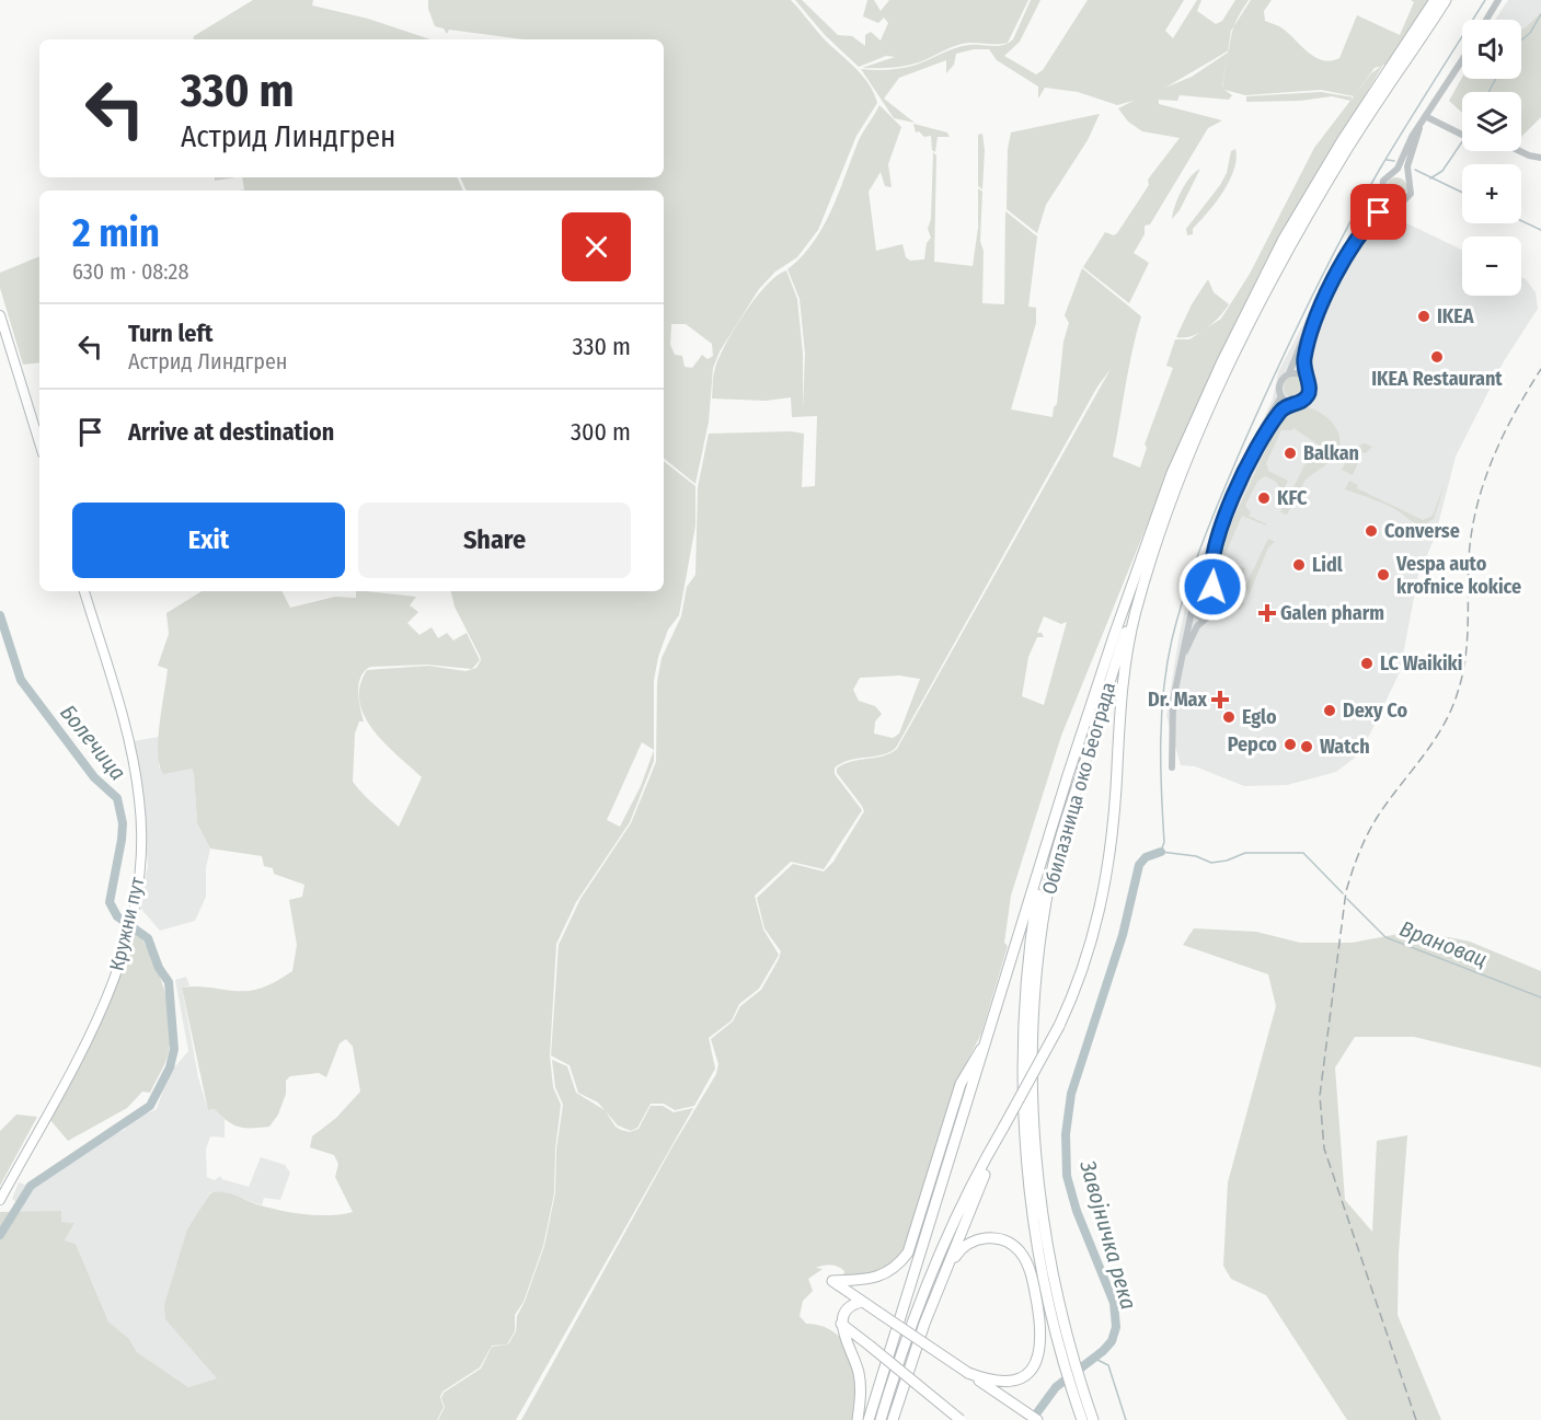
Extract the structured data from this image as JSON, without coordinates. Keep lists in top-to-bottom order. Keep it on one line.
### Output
{"streets":{"highway":["Обилазница око Београда"],"main road":["Кружни пут"]},"water":["Болечица","Врановац","Завојничка река"],"places":{"other":["IKEA","IKEA Restaurant","Balkan","KFC","Converse","Lidl","Vespa auto krofnice kokice","LC Waikiki","Dexy Co","Eglo","Pepco","Watch"],"health":["Galen pharm","Dr. Max"]},"page":{"map_buttons":["+","−"],"turn":["330 m","Астрид Линдгрен"],"heading":["2 min","630 m · 08:28"],"list":[{"name":"Turn left","note":"Астрид Линдгрен","value":"330 m"},{"name":"Arrive at destination","value":"300 m"}],"buttons":["Exit","Share"]}}
